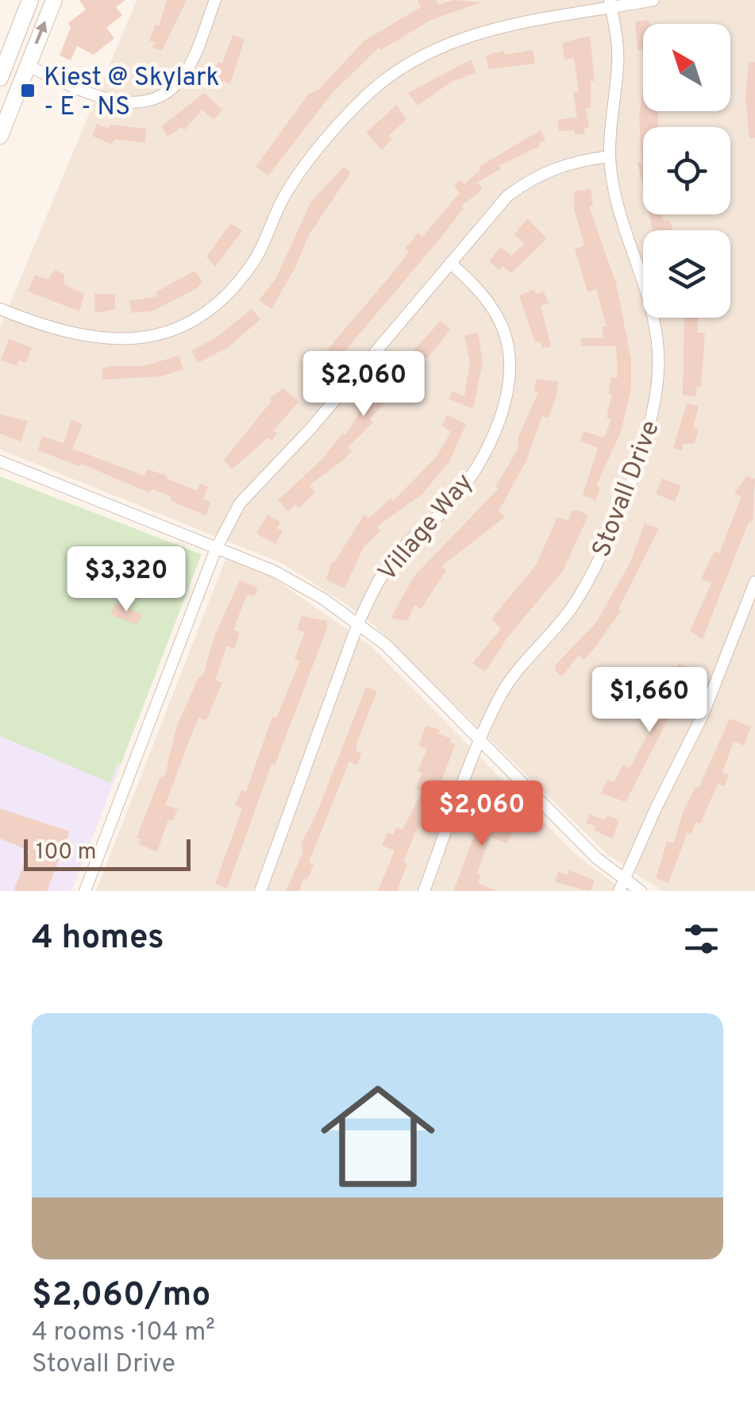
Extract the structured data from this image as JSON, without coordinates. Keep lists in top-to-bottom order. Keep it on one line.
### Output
{"streets":{"street":["Stovall Drive","Village Way"]},"places":{"transit":["Kiest @ Skylark - E - NS"]},"scale_bar":"100 m","north":"top left","page":{"price":["$2,060","$3,320","$1,660","$2,060"],"scale":"100 m","heading":"4 homes","list":[{"name":"$2,060/mo","note":"4 rooms · 104 m² · Stovall Drive"}]}}
